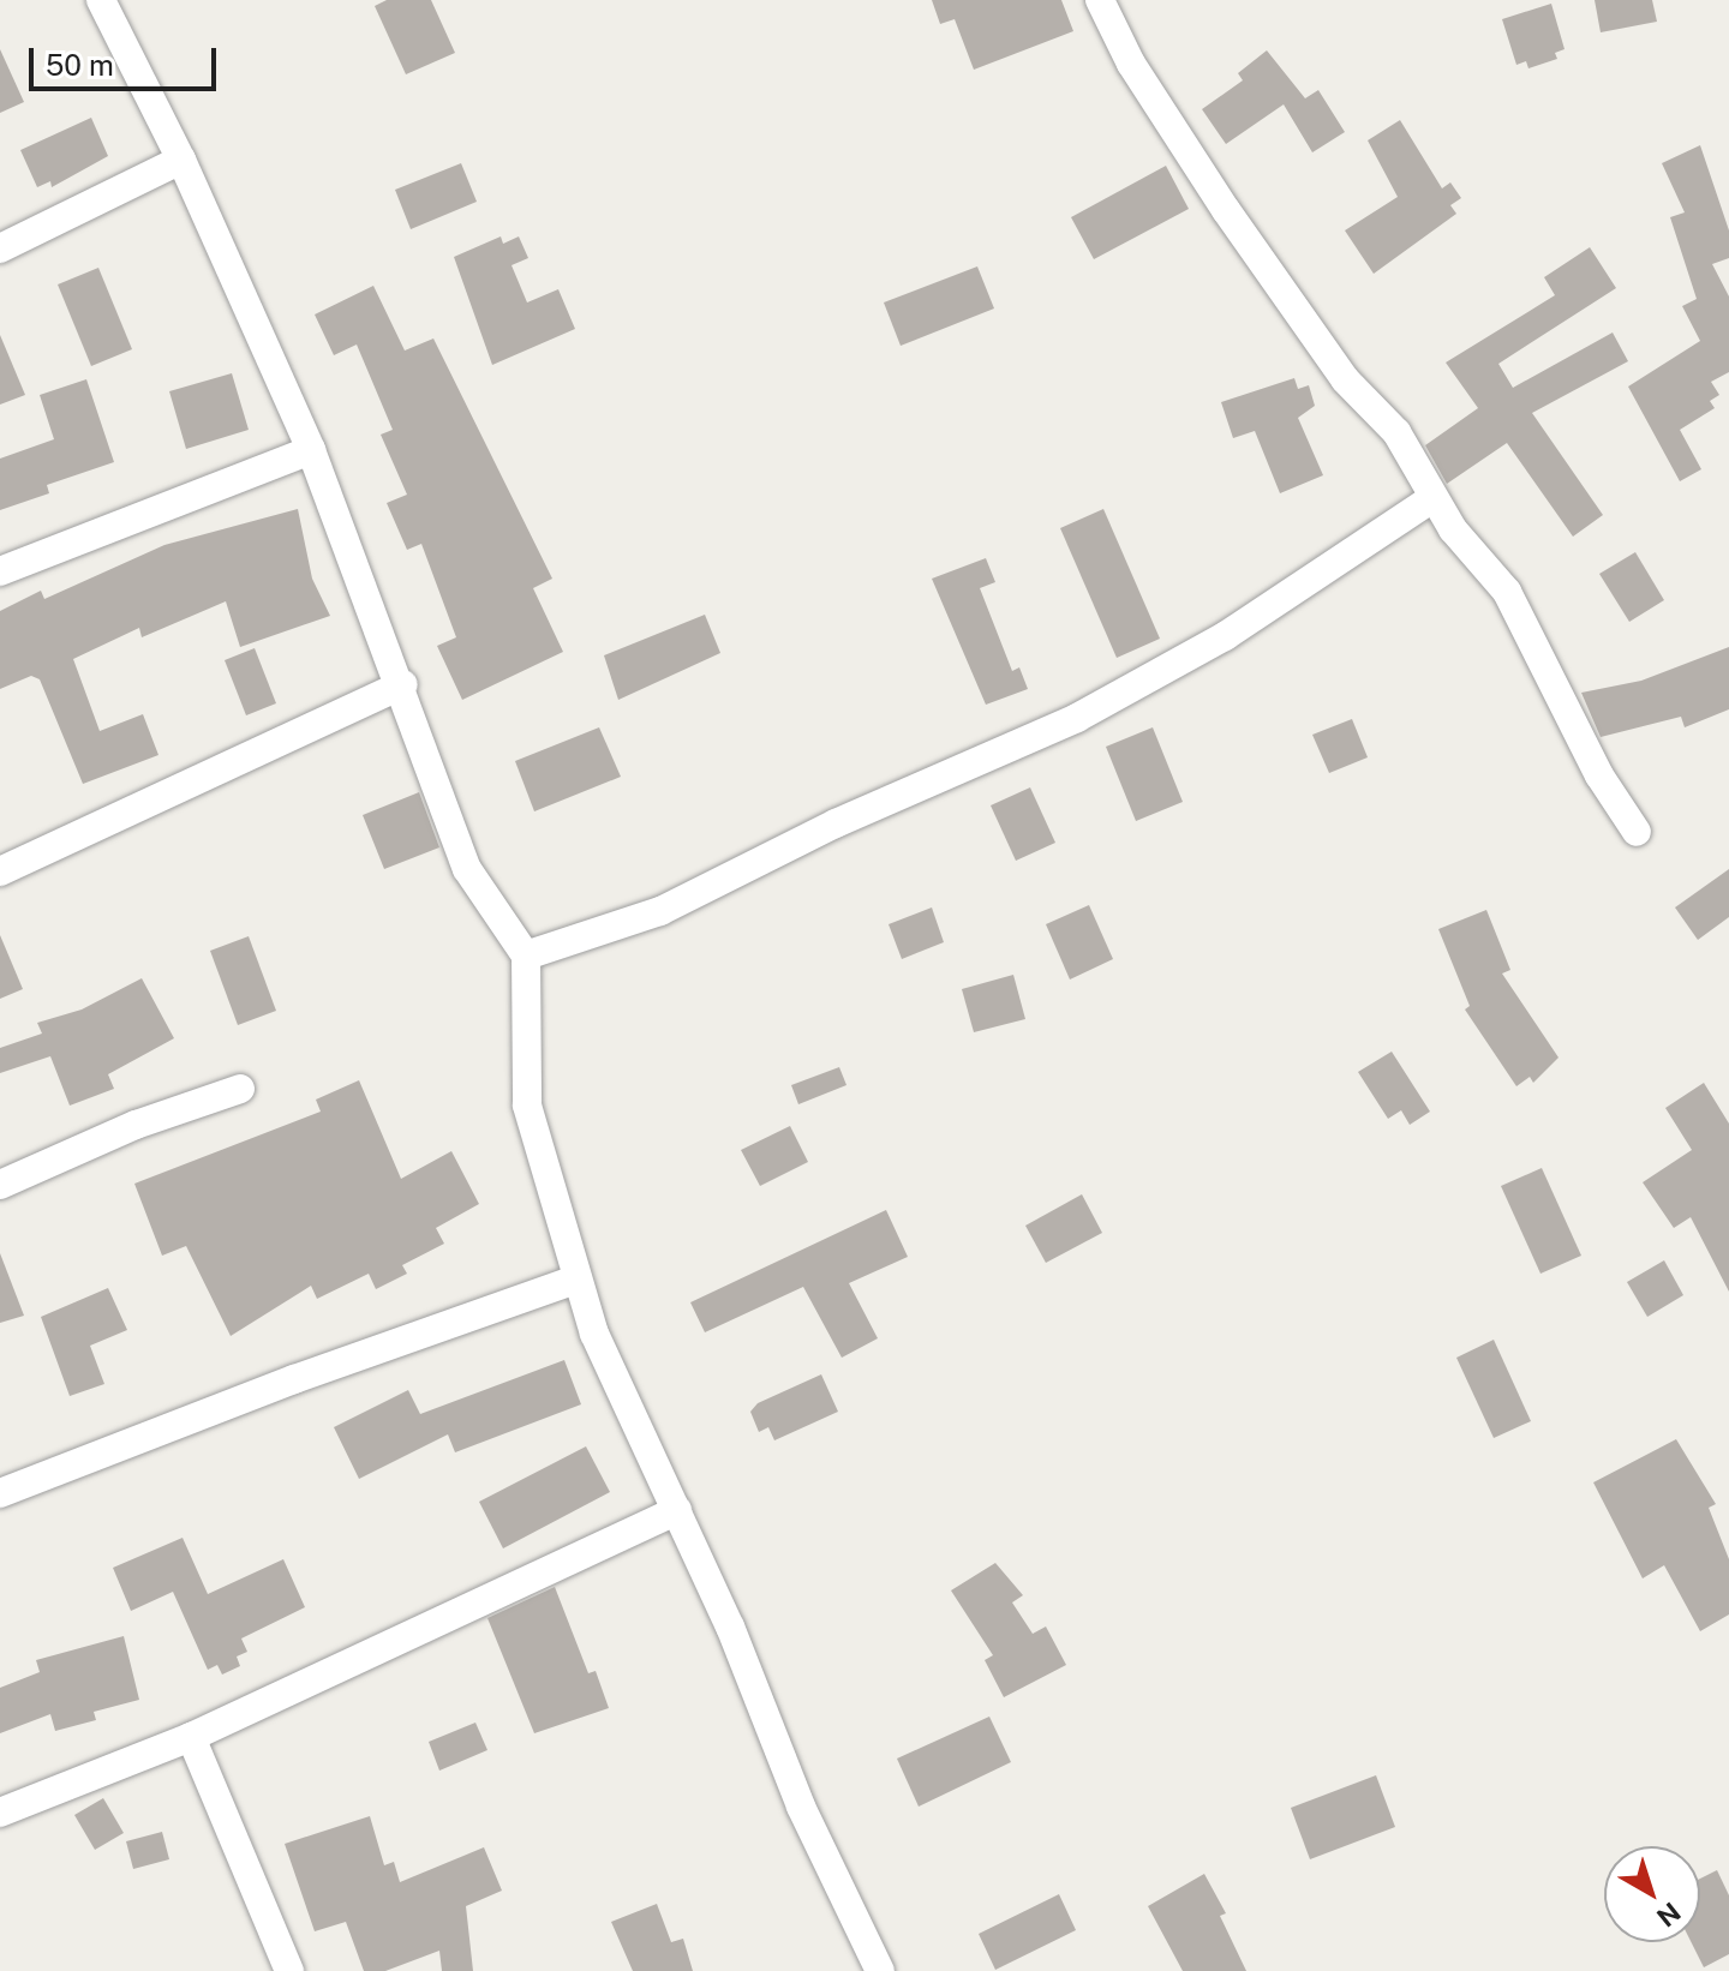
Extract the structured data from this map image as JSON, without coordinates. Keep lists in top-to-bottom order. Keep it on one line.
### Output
{"scale_bar":"50 m","north":"bottom right"}
